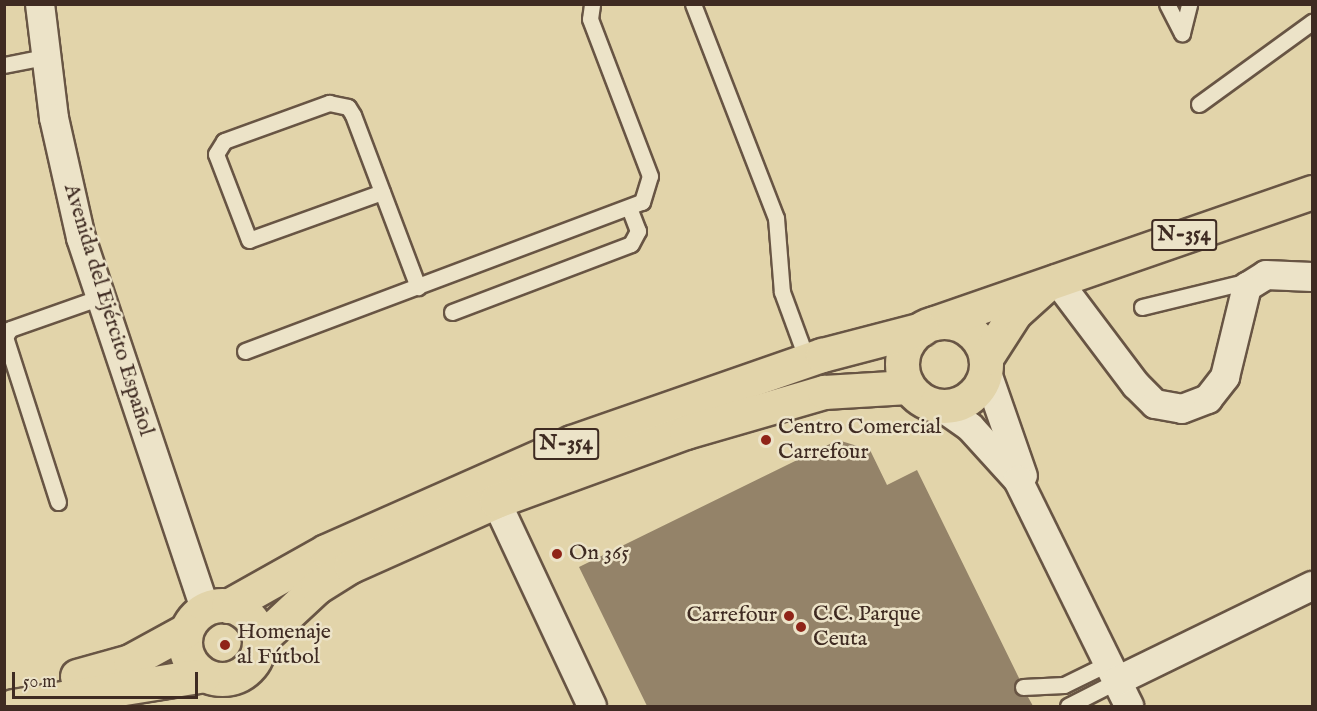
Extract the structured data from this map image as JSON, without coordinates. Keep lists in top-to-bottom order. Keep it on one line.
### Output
{"streets":{"highway":["N-354"],"street":["Avenida del Ejército Español"]},"crossings":[["N-354","Avenida del Ejército Español"]],"places":["Centro Comercial Carrefour","On 365","Carrefour","C.C. Parque Ceuta","Homenaje al Fútbol"],"scale_bar":"50 m"}
